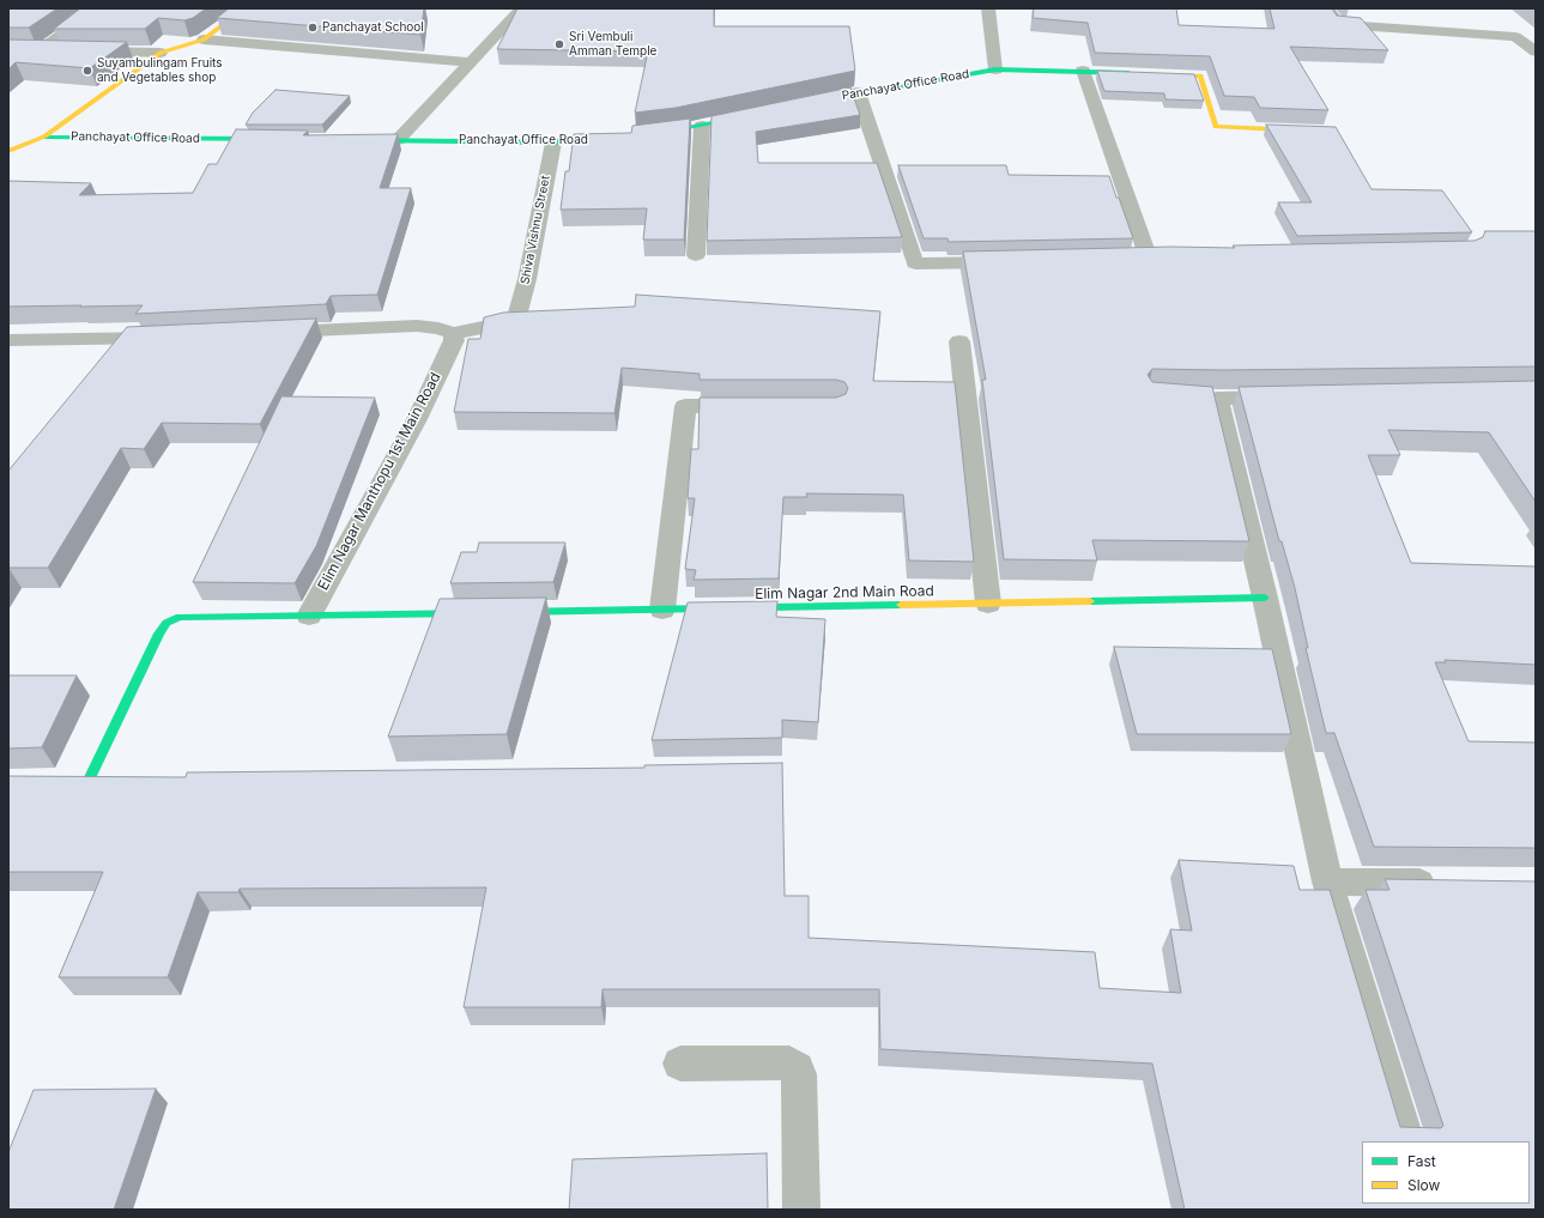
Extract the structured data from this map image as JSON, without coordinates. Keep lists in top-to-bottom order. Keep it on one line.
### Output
{"streets":{"street":["Panchayat Office Road","Shiva Vishnu Street","Elim Nagar Manthopu 1st Main Road","Elim Nagar 2nd Main Road"]},"crossings":[["Panchayat Office Road","Shiva Vishnu Street"],["Shiva Vishnu Street","Elim Nagar Manthopu 1st Main Road"]],"places":["Panchayat School","Sri Vembuli Amman Temple","Suyambulingam Fruits and Vegetables shop"],"legend":["Fast","Slow"]}
